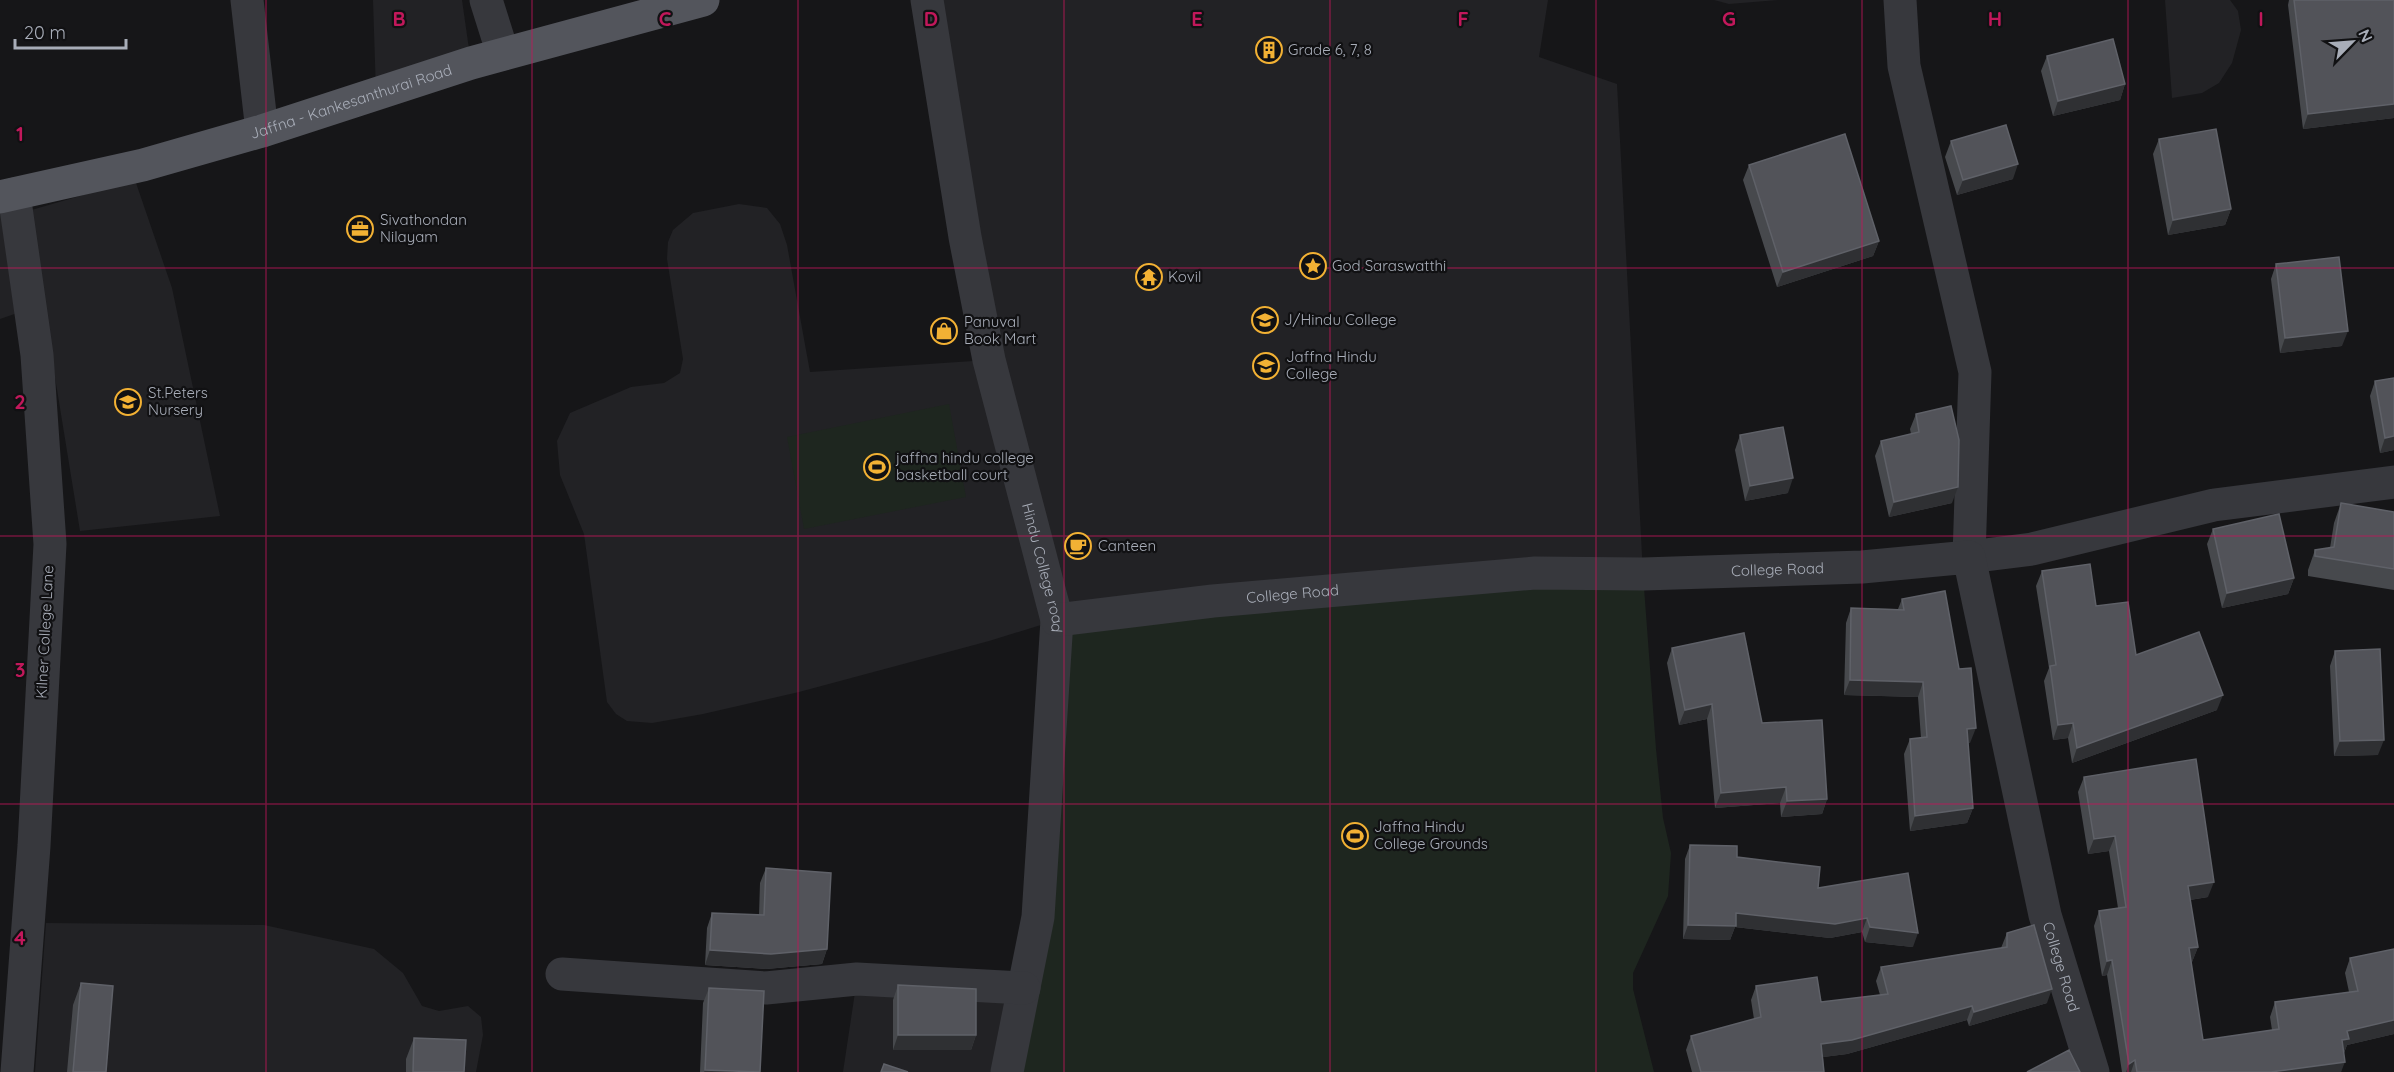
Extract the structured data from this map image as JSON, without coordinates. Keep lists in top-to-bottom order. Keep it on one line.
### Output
{"streets":{"main road":["Jaffna - Kankesanthurai Road"],"street":["Hindu College road","College Road","Kilner College Lane"]},"crossings":[["Jaffna - Kankesanthurai Road","Kilner College Lane"],["Hindu College road","College Road"]],"places":{"building":["Grade 6, 7, 8"],"office":["Sivathondan Nilayam"],"place":["God Saraswatthi"],"temple":["Kovil"],"school or university":["J/Hindu College","Jaffna Hindu College","St.Peters Nursery"],"shop":["Panuval Book Mart"],"sports":["jaffna hindu college basketball court","Jaffna Hindu College Grounds"],"cafe":["Canteen"]},"scale_bar":"20 m","north":"top right","grid":{"columns":["B","C","D","E","F","G","H","I"],"rows":["1","2","3","4"]}}
